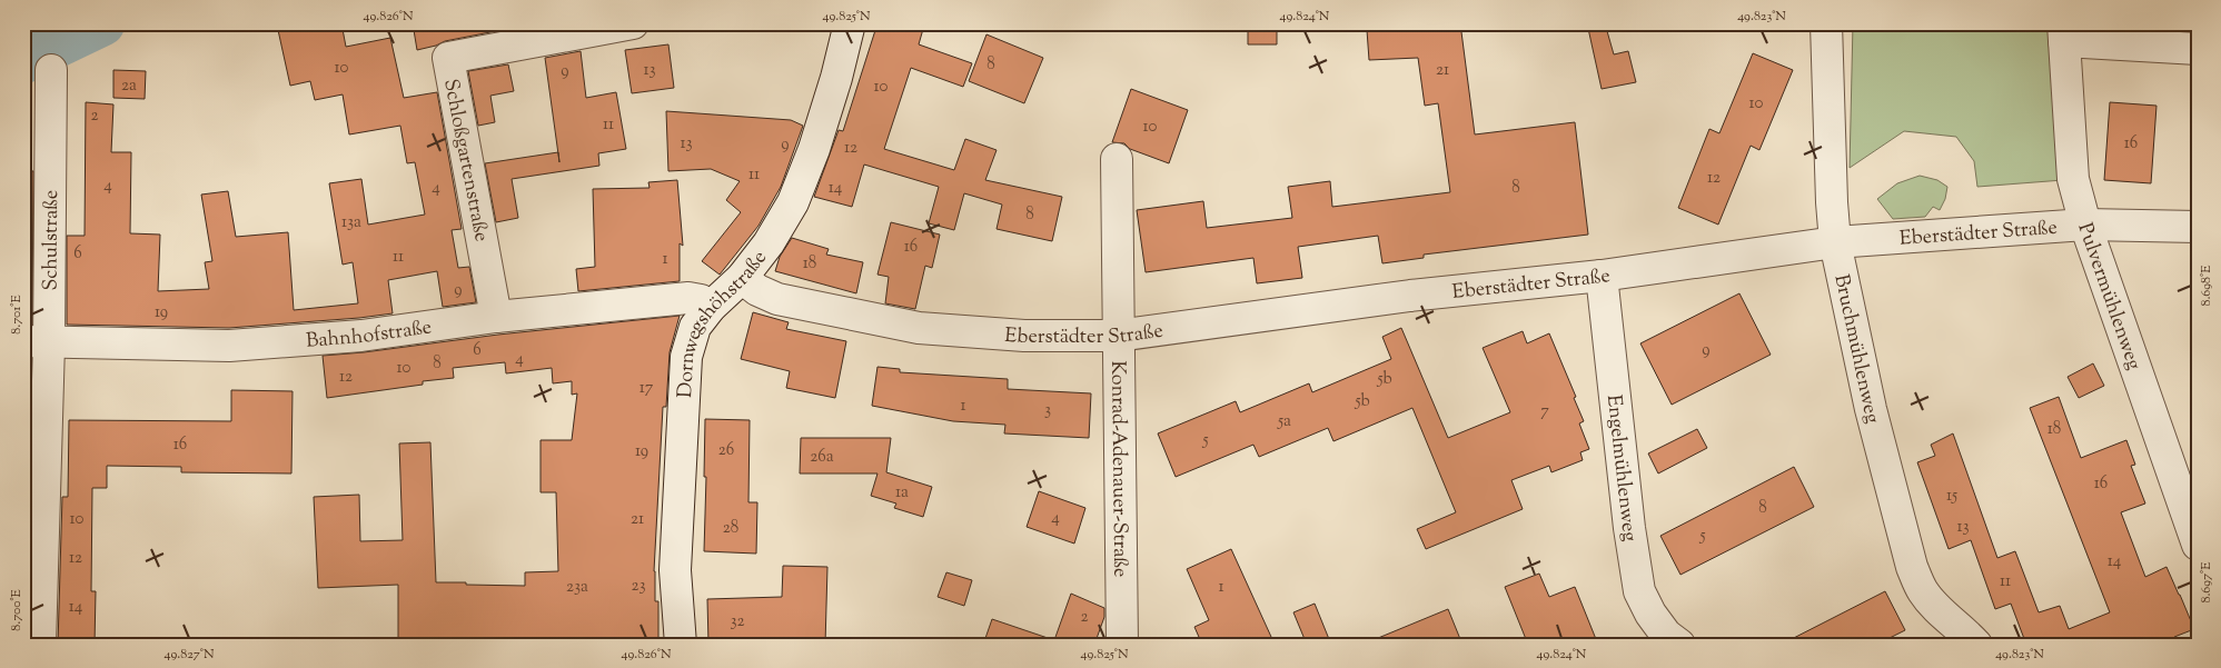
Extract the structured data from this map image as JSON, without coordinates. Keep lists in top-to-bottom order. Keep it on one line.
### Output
{"streets":{"street":["Schloßgartenstraße","Eberstädter Straße","Schulstraße","Pulvermühlenweg","Dornwegshöhstraße","Bahnhofstraße","Bruchmühlenweg","Engelmühlenweg","Konrad-Adenauer-Straße"]},"crossings":[["Schloßgartenstraße","Bahnhofstraße"],["Eberstädter Straße","Pulvermühlenweg"],["Eberstädter Straße","Dornwegshöhstraße"],["Eberstädter Straße","Bruchmühlenweg"],["Eberstädter Straße","Engelmühlenweg"],["Eberstädter Straße","Konrad-Adenauer-Straße"],["Schulstraße","Bahnhofstraße"],["Dornwegshöhstraße","Bahnhofstraße"]],"house_numbers":["8","10","13","21","9","2a","10","10","2","11","10","13","16","9","12","11","12","4","4","14","8","8","13a","16","6","11","1","18","9","19","6","9","4","8","10","12","5b","17","5b","1","3","7","5a","18","5","16","26","19","26a","16","1a","15","8","4","10","21","13","28","5","12","14","11","23","23a","1","14","2","32"],"coordinates":["49.826°N","49.825°N","49.824°N","49.823°N","8.698°E","8.701°E","8.697°E","8.700°E","49.827°N"]}
